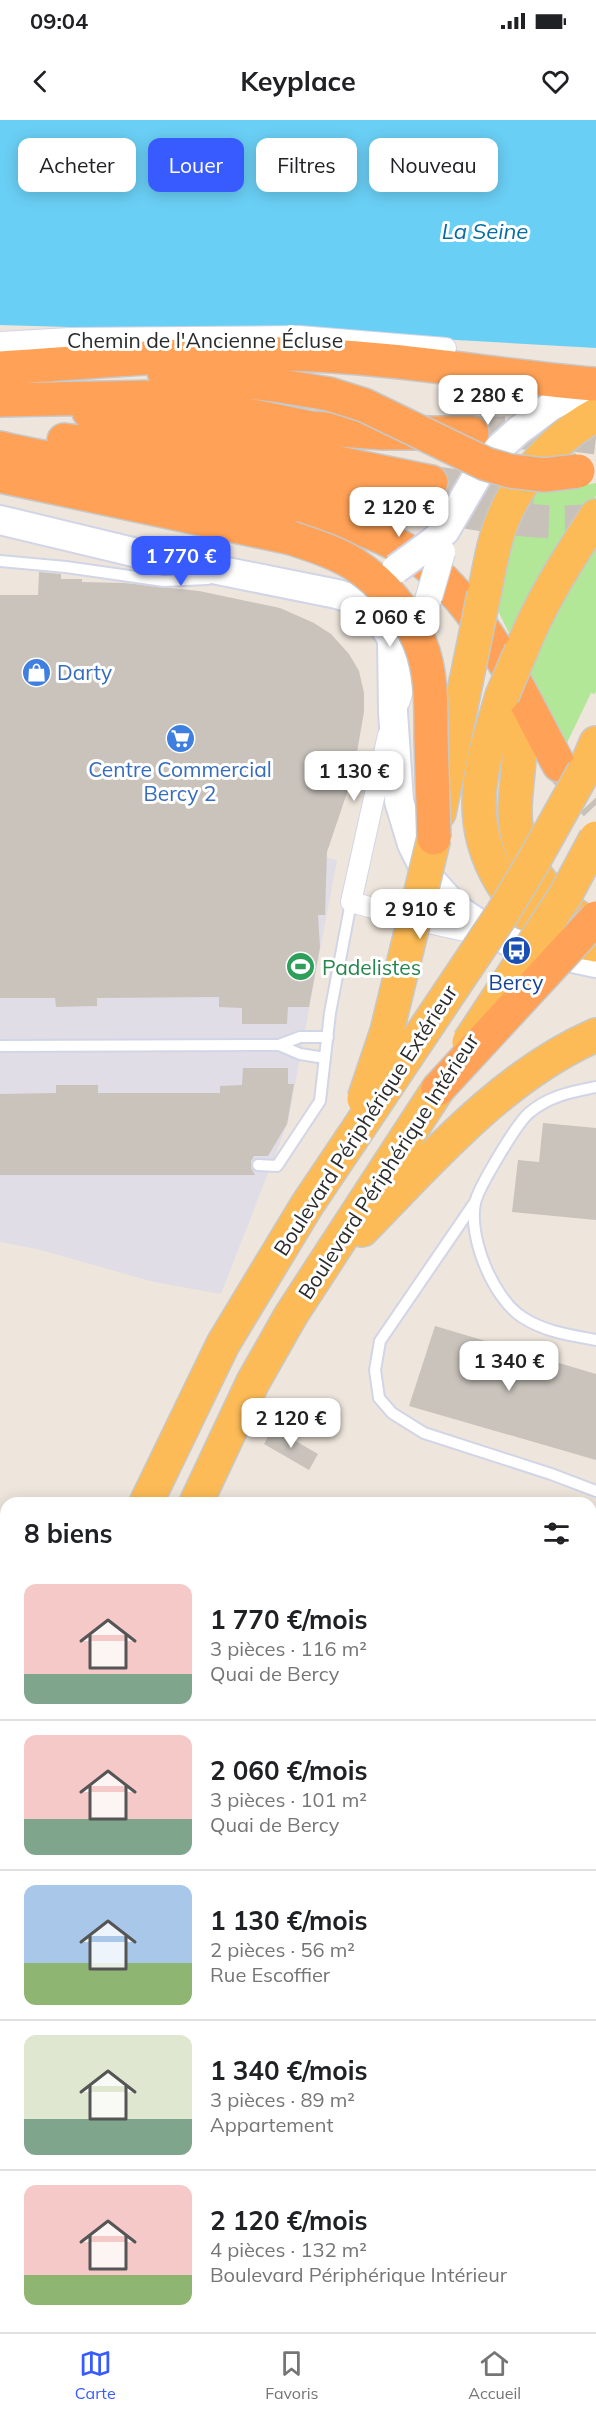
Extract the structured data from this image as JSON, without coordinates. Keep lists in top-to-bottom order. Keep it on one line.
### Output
{"streets":{"highway":["Boulevard Périphérique Extérieur","Boulevard Périphérique Intérieur"],"street":["Chemin de l'Ancienne Écluse"]},"water":["La Seine"],"places":{"shop":["Darty"],"supermarket":["Centre Commercial Bercy 2"],"bus stop":["Bercy"],"sports":["Padelistes"]},"page":{"status":"09:04","header":"Keyplace","chip":["Acheter","Louer","Filtres","Nouveau"],"price":["2 280 €","2 120 €","1 770 €","2 060 €","1 130 €","2 910 €","1 340 €","2 120 €"],"heading":"8 biens","list":[{"name":"1 770 €/mois","note":"3 pièces · 116 m² · Quai de Bercy"},{"name":"2 060 €/mois","note":"3 pièces · 101 m² · Quai de Bercy"},{"name":"1 130 €/mois","note":"2 pièces · 56 m² · Rue Escoffier"},{"name":"1 340 €/mois","note":"3 pièces · 89 m² · Appartement"},{"name":"2 120 €/mois","note":"4 pièces · 132 m² · Boulevard Périphérique Intérieur"}],"tabs":["Carte","Favoris","Accueil"]}}
